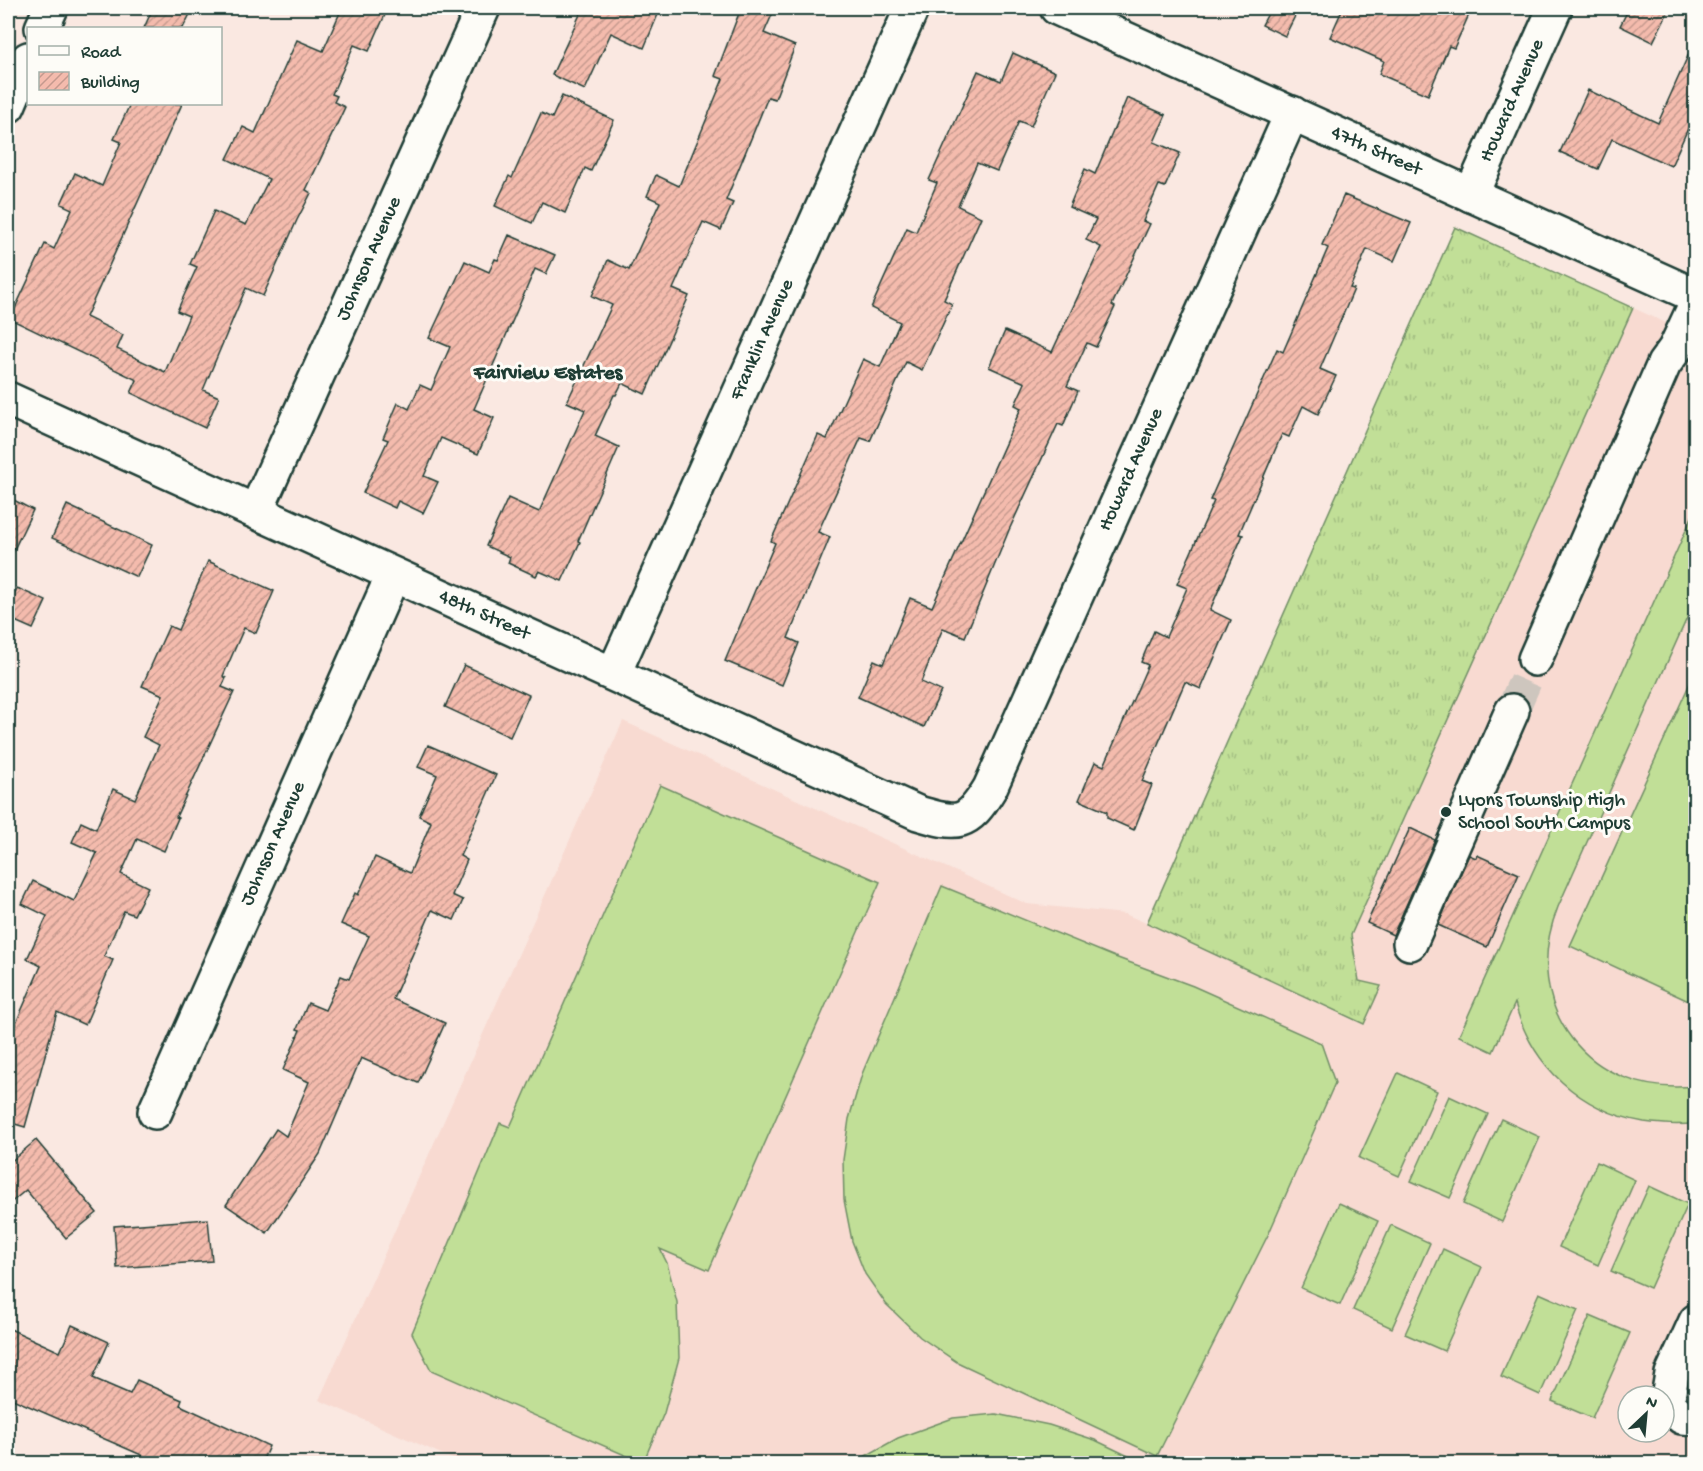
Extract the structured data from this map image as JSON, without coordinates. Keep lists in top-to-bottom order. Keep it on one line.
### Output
{"streets":{"street":["Howard Avenue","47th Street","Johnson Avenue","Franklin Avenue","48th Street"]},"crossings":[["Howard Avenue","47th Street"],["Howard Avenue","48th Street"],["Johnson Avenue","48th Street"],["Franklin Avenue","48th Street"]],"districts":["Fairview Estates"],"places":["Lyons Township High School South Campus"],"legend":["Road","Building"],"north":"top right"}
